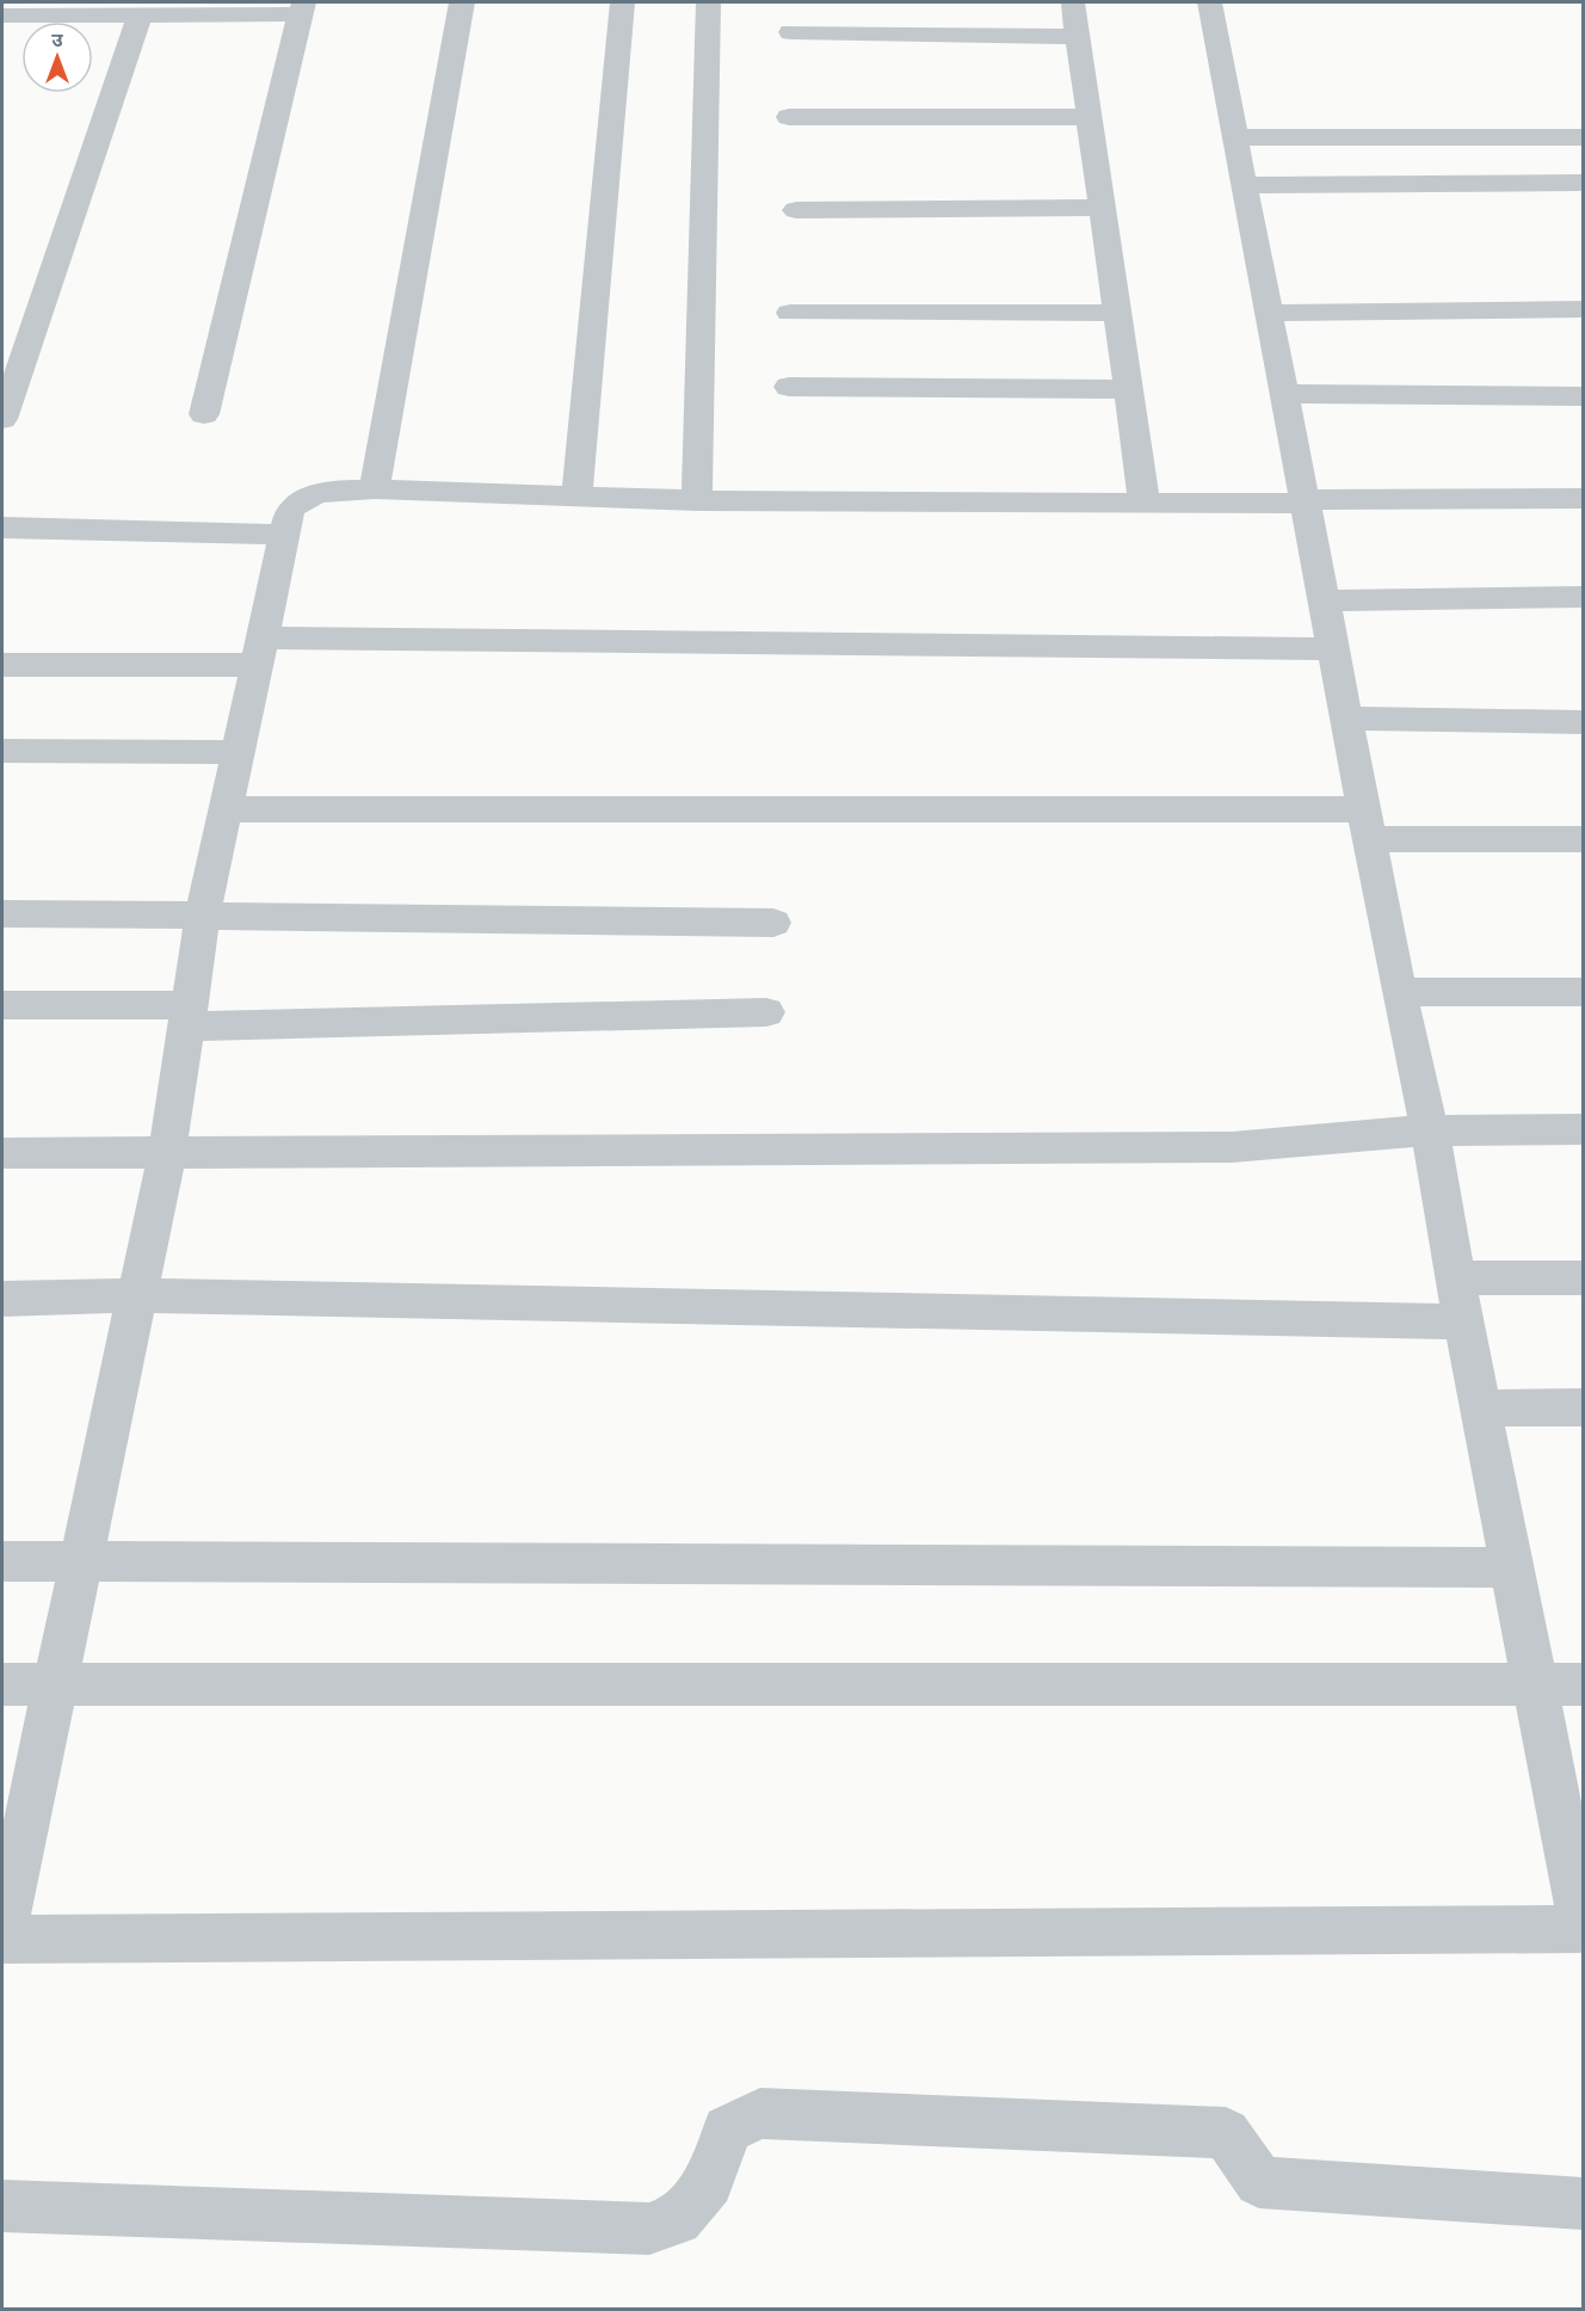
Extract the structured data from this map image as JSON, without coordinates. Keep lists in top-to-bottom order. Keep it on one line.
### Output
{"north":"top"}
